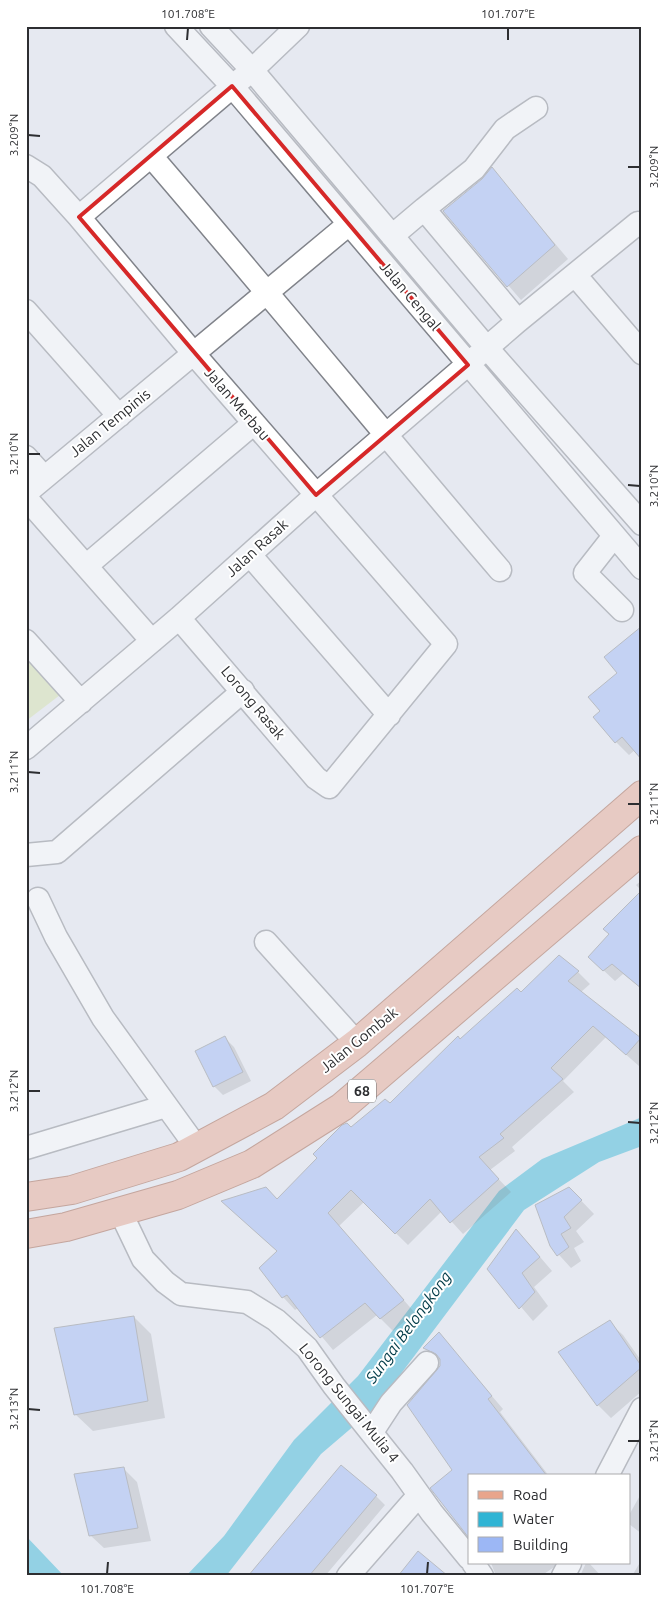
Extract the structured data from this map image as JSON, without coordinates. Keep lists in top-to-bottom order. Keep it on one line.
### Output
{"streets":{"main road":["Jalan Gombak","68"],"street":["Jalan Cengal","Jalan Merbau","Jalan Tempinis","Jalan Rasak","Lorong Rasak","Lorong Sungai Mulia 4"]},"crossings":[["Jalan Cengal","Jalan Tempinis"],["Jalan Cengal","Jalan Rasak"],["Jalan Merbau","Jalan Tempinis"],["Jalan Merbau","Jalan Rasak"],["Jalan Merbau","Lorong Rasak"],["Jalan Rasak","Lorong Rasak"],["68","Lorong Sungai Mulia 4"]],"water":["Sungai Belongkong"],"legend":["Road","Water","Building"],"coordinates":["101.708°E","101.707°E","3.209°N","3.210°N","3.211°N","3.212°N","3.213°N"]}
